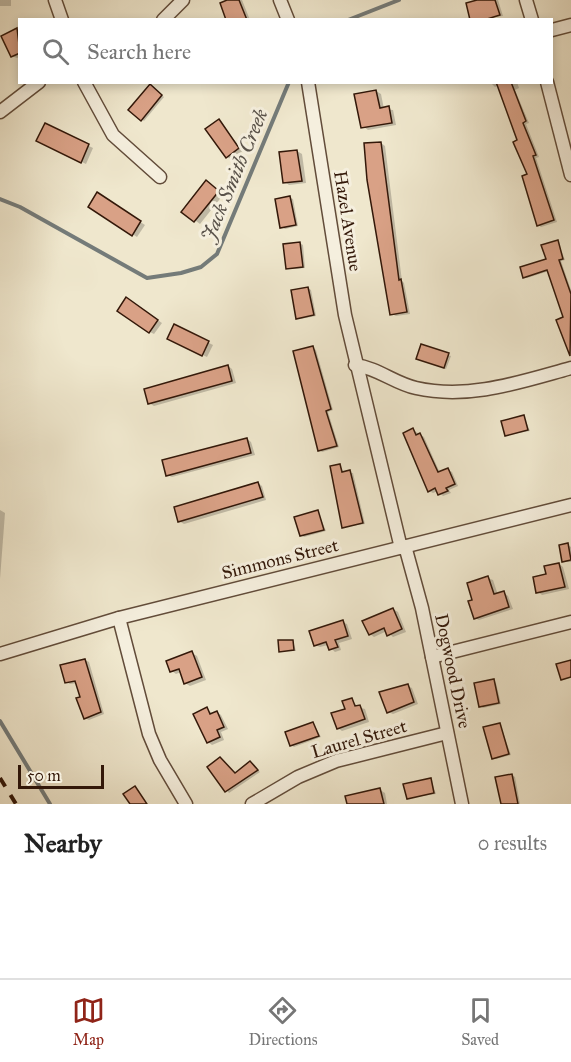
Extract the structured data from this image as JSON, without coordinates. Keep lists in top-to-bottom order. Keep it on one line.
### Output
{"streets":{"street":["Hazel Avenue","Simmons Street","Dogwood Drive","Laurel Street"]},"crossings":[["Hazel Avenue","Simmons Street"],["Hazel Avenue","Dogwood Drive"],["Simmons Street","Dogwood Drive"],["Dogwood Drive","Laurel Street"]],"water":["Jack Smith Creek"],"scale_bar":"50 m","page":{"search":"Search here","scale":"50 m","heading":["Nearby","0 results"],"nav":["Map","Directions","Saved"]}}
